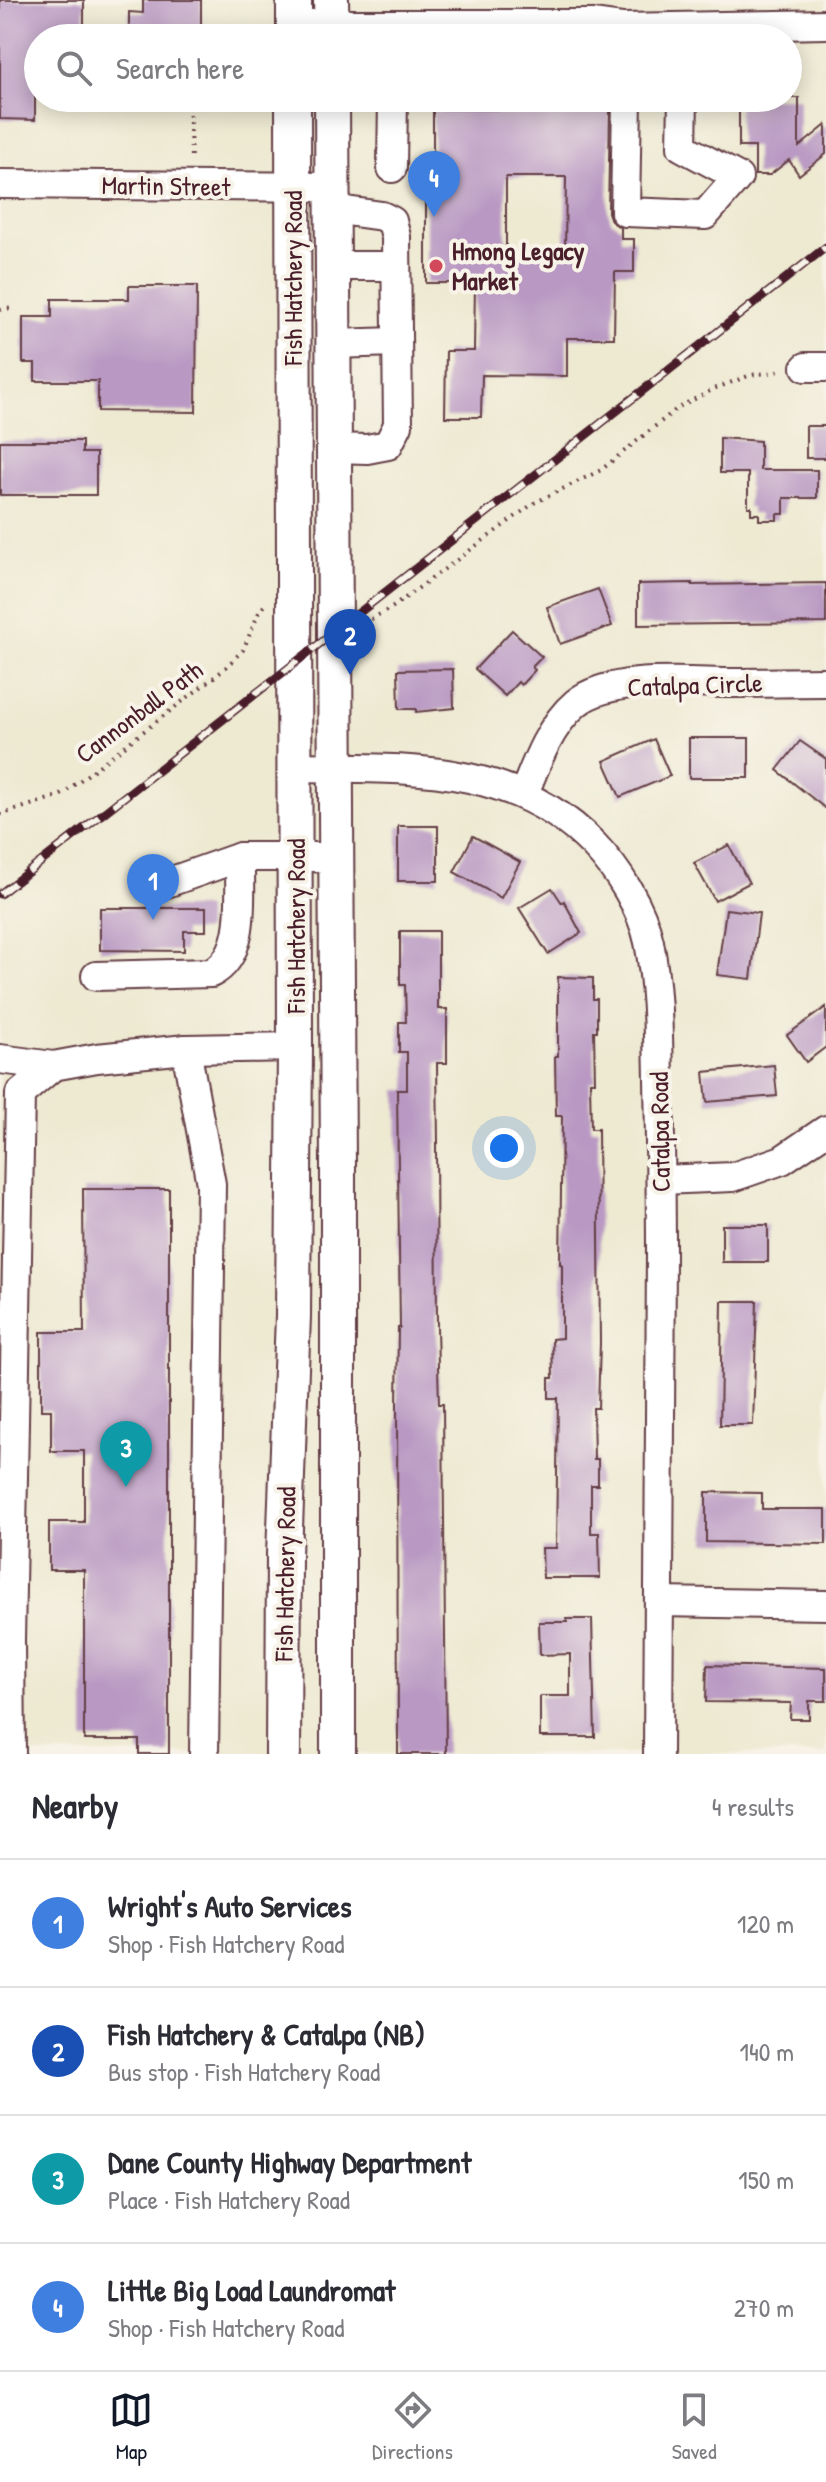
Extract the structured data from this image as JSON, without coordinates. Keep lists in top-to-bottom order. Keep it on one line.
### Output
{"streets":{"main road":["Fish Hatchery Road"],"street":["Martin Street","Catalpa Circle","Catalpa Road"],"path":["Cannonball Path"]},"crossings":[["Martin Street","Fish Hatchery Road"],["Fish Hatchery Road","Catalpa Road"],["Catalpa Circle","Catalpa Road"]],"places":["Hmong Legacy Market"],"page":{"search":"Search here","pins":["4","2","1","3"],"heading":["Nearby","4 results"],"list":[{"mark":"1","name":"Wright's Auto Services","note":"Shop · Fish Hatchery Road","value":"120 m"},{"mark":"2","name":"Fish Hatchery & Catalpa (NB)","note":"Bus stop · Fish Hatchery Road","value":"140 m"},{"mark":"3","name":"Dane County Highway Department","note":"Place · Fish Hatchery Road","value":"150 m"},{"mark":"4","name":"Little Big Load Laundromat","note":"Shop · Fish Hatchery Road","value":"270 m"}],"nav":["Map","Directions","Saved"]}}
